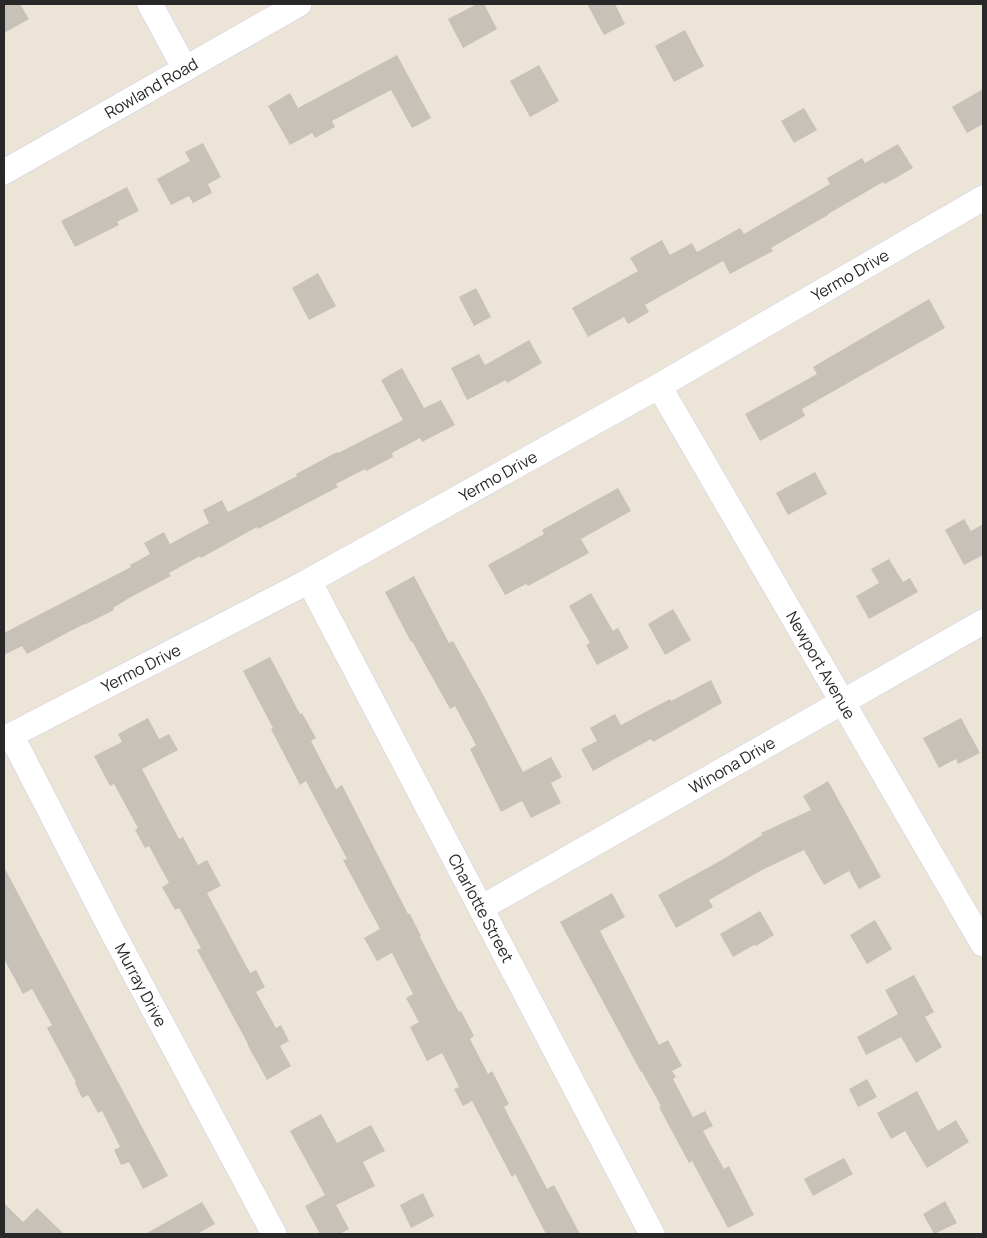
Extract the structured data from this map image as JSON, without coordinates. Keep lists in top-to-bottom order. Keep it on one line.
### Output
{"streets":{"street":["Rowland Road","Yermo Drive","Newport Avenue","Winona Drive","Charlotte Street","Murray Drive"]},"crossings":[["Yermo Drive","Newport Avenue"],["Yermo Drive","Charlotte Street"],["Yermo Drive","Murray Drive"],["Newport Avenue","Winona Drive"],["Winona Drive","Charlotte Street"]]}
